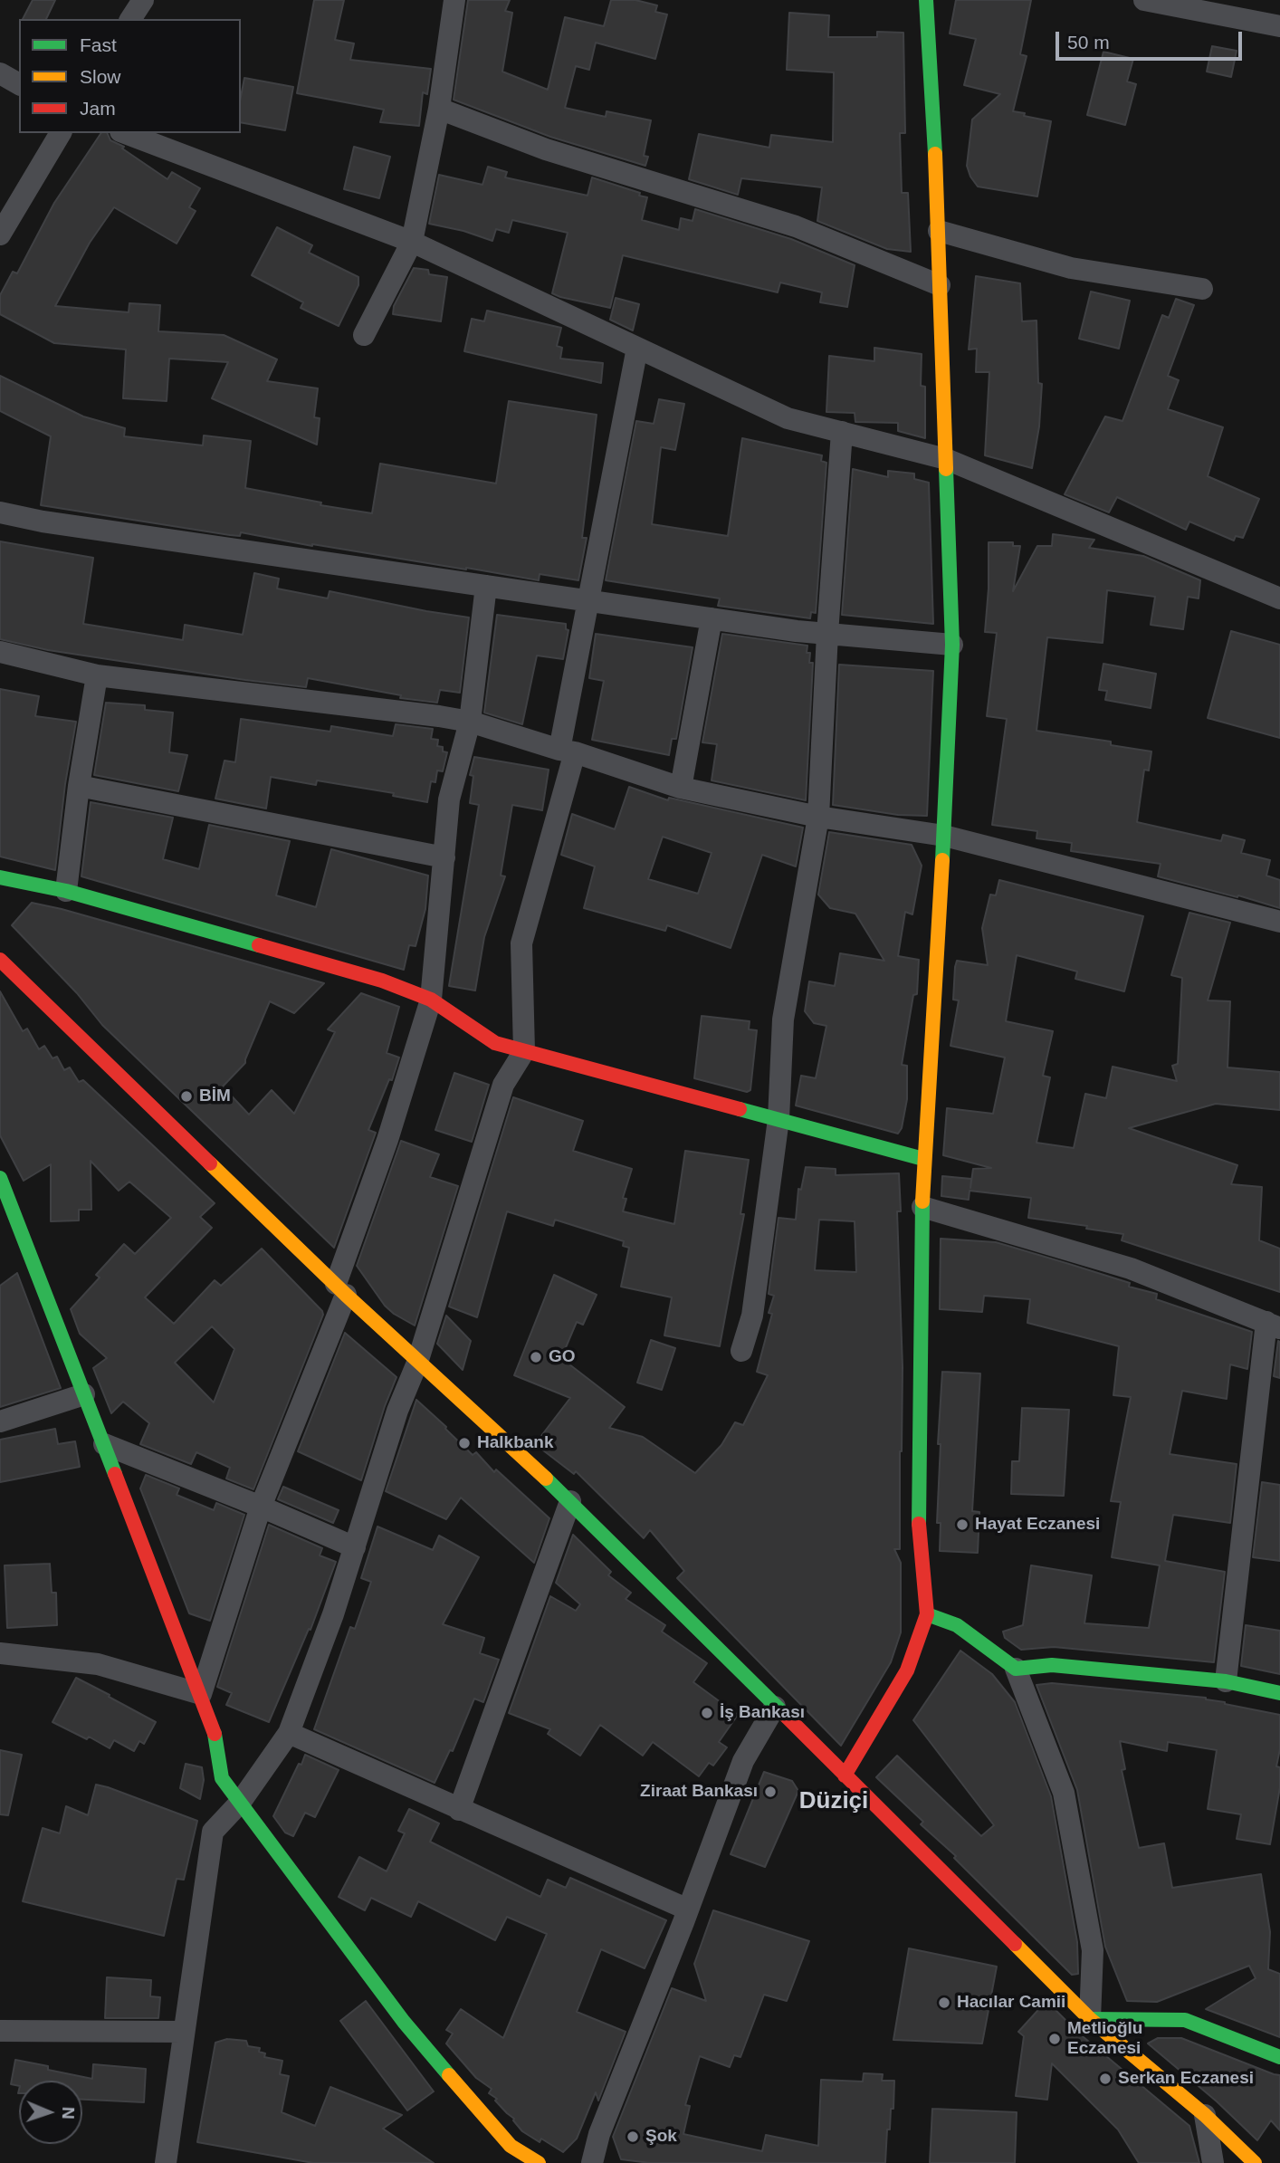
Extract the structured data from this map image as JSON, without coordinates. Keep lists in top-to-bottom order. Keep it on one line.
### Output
{"districts":["Düziçi"],"places":["BİM","GO","Halkbank","Hayat Eczanesi","İş Bankası","Ziraat Bankası","Hacılar Camii","Metlioğlu Eczanesi","Serkan Eczanesi","Şok"],"legend":["Fast","Slow","Jam"],"scale_bar":"50 m","north":"right"}
